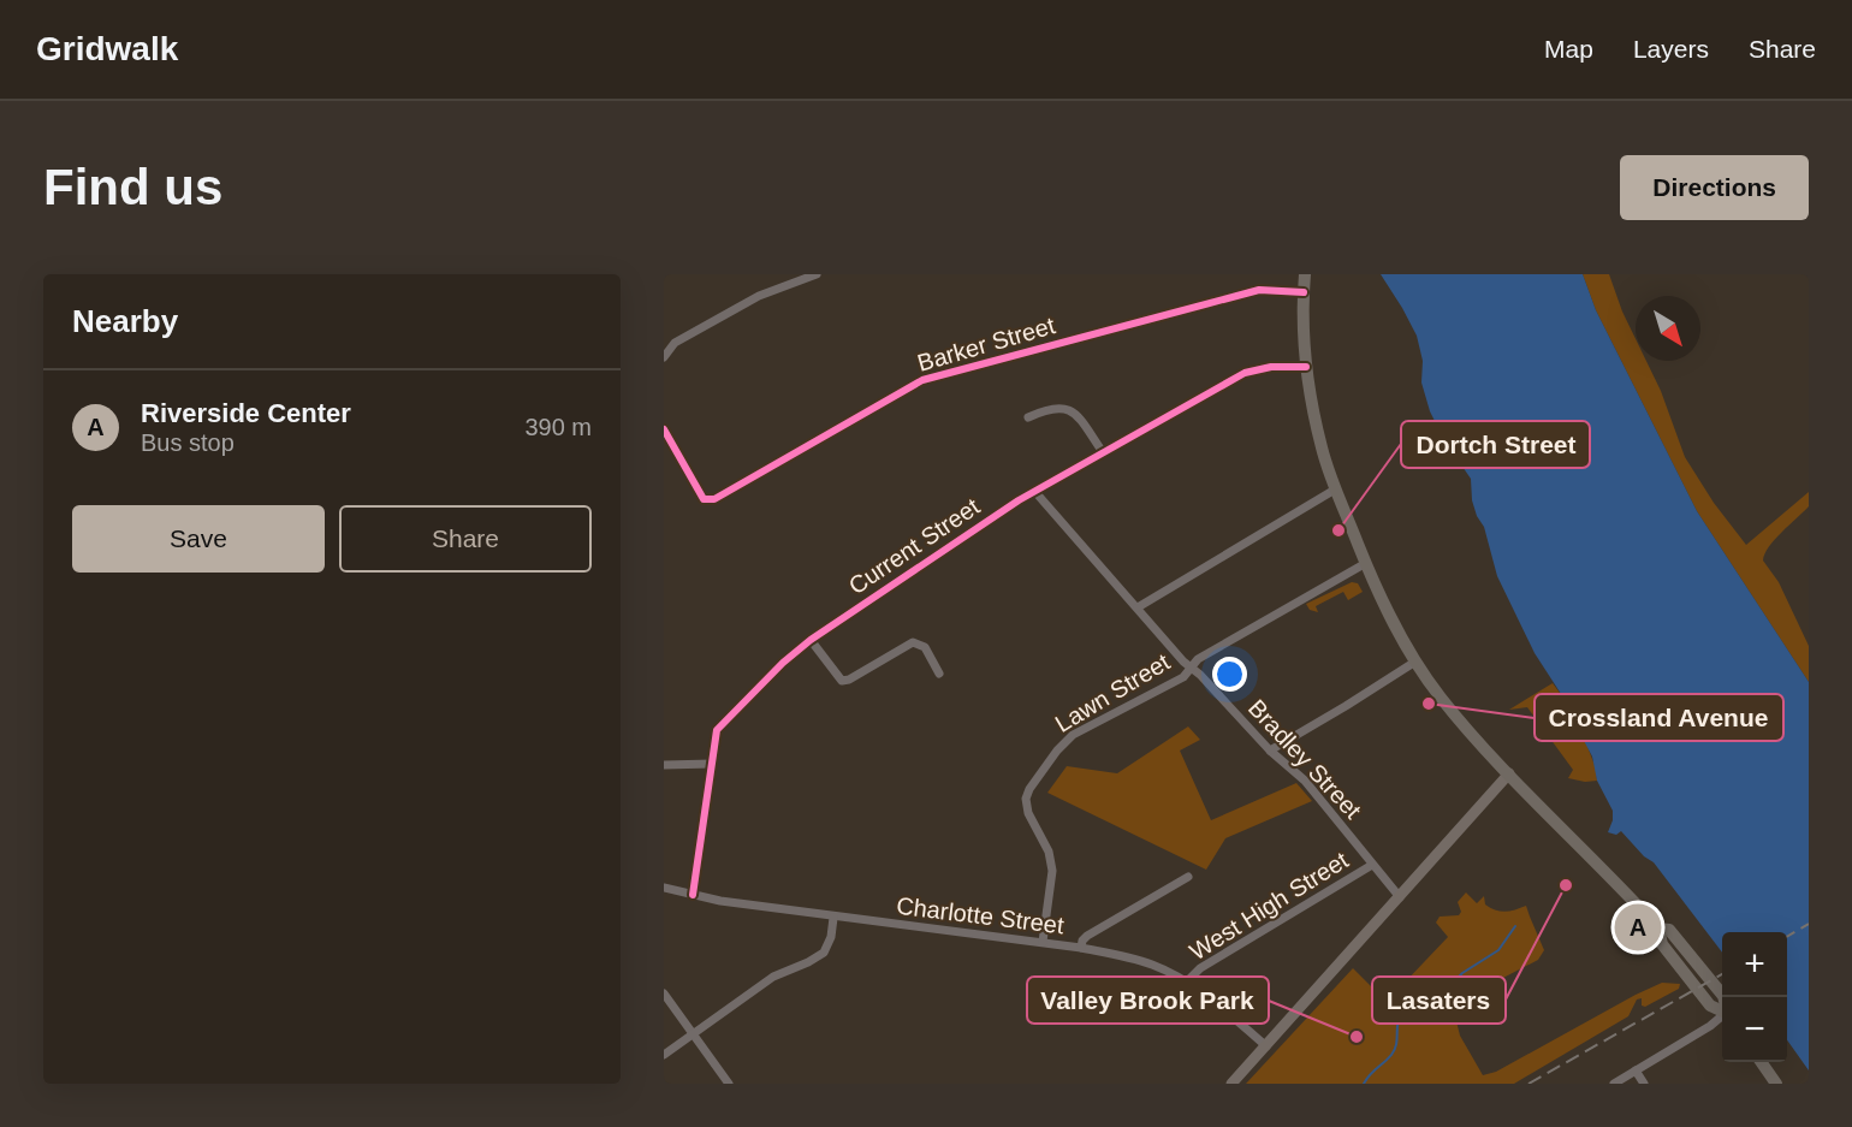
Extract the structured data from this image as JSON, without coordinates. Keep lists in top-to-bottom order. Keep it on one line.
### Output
{"streets":{"street":["Barker Street","Current Street","Lawn Street","Bradley Street","West High Street","Charlotte Street"]},"crossings":[["Current Street","Bradley Street"],["Current Street","Charlotte Street"],["Lawn Street","Bradley Street"],["Lawn Street","Charlotte Street"],["Bradley Street","West High Street"],["West High Street","Charlotte Street"]],"places":["Dortch Street","Crossland Avenue","Lasaters","Valley Brook Park"],"north":"bottom right","page":{"header":"Gridwalk","nav":["Map","Layers","Share"],"buttons":["Directions",["Save","Share"]],"title":"Find us","heading":"Nearby","list":[{"mark":"A","name":"Riverside Center","note":"Bus stop","value":"390 m"}],"pins":"A","map_buttons":["+","−"]}}
